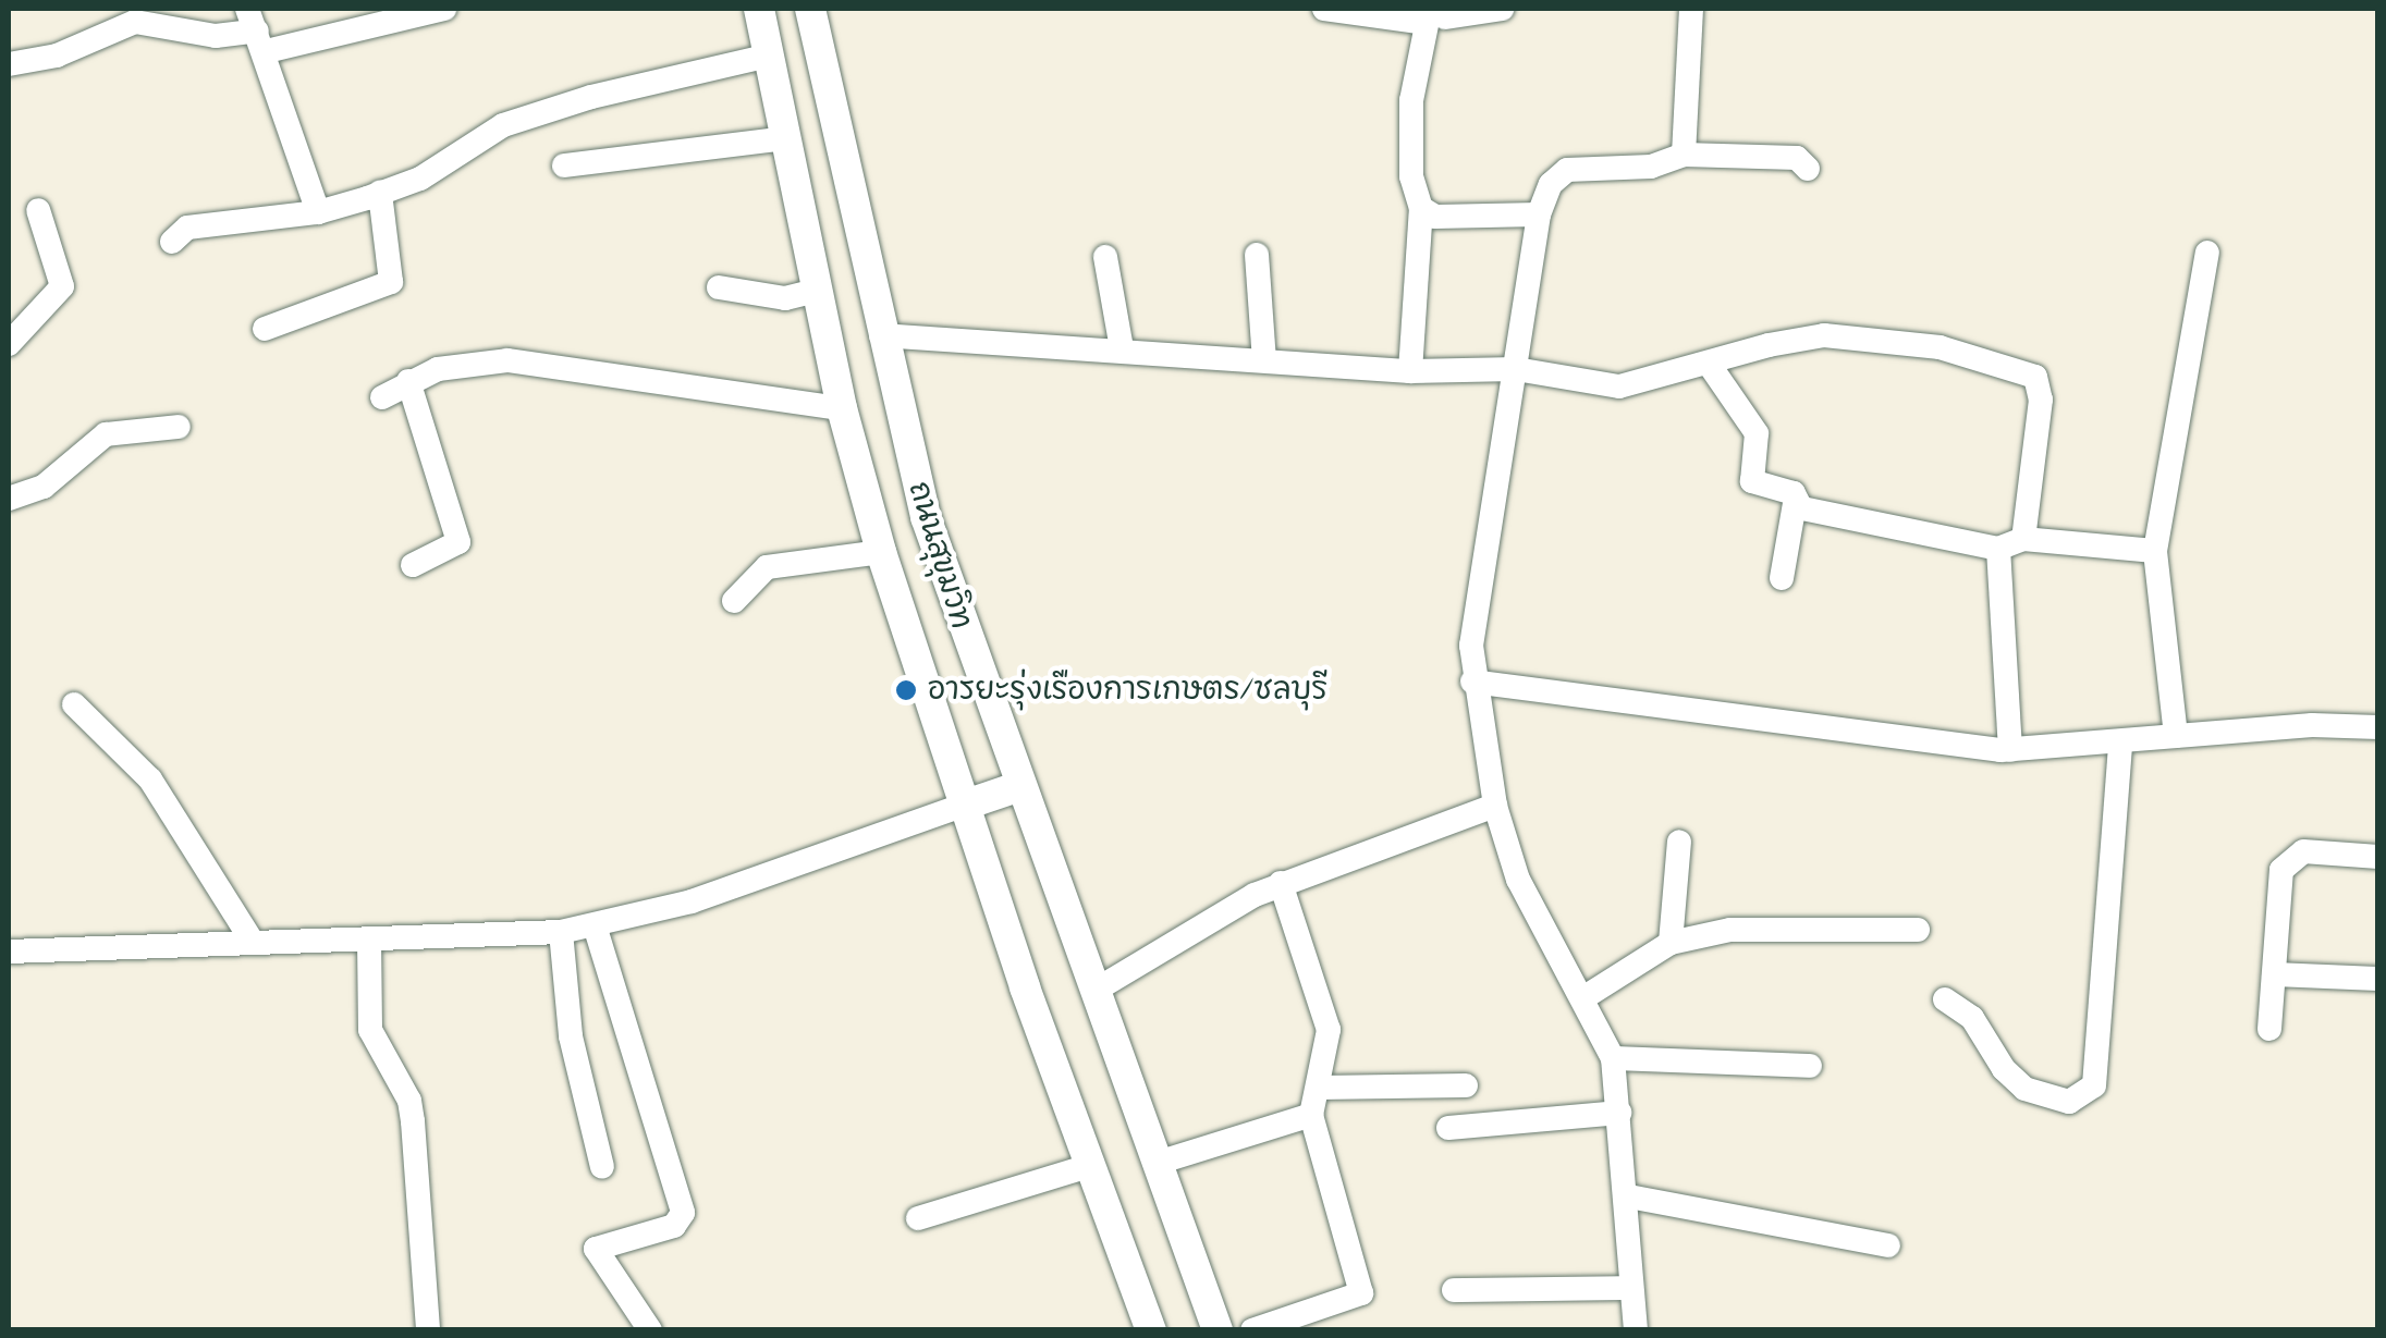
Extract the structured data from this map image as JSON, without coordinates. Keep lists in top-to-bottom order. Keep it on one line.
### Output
{"streets":{"main road":["ถนนสุขุมวิท"]},"places":["อารยะรุ่งเรืองการเกษตร/ชลบุรี"]}
